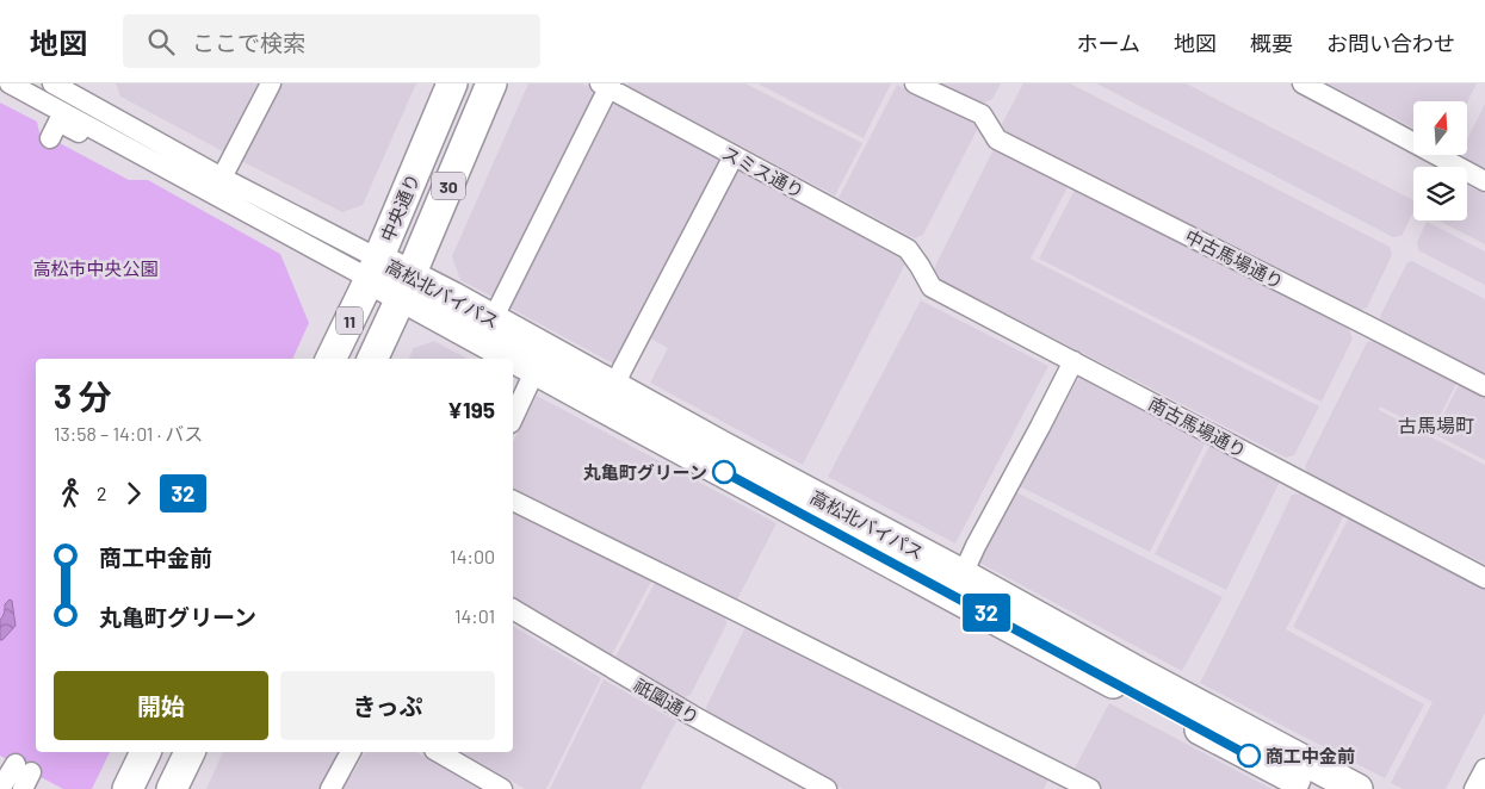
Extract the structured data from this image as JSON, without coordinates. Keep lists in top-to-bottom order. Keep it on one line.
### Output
{"streets":{"highway":["30","中央通り","高松北バイパス","11"],"street":["スミス通り","中古馬場通り","南古馬場通り","祇園通り"]},"crossings":[["スミス通り","南古馬場通り"],["中央通り","高松北バイパス"]],"districts":["古馬場町"],"parks":["高松市中央公園"],"places":["丸亀町グリーン","商工中金前"],"lines":["bus line 32"],"north":"top","page":{"header":"地図","search":"ここで検索","nav":["ホーム","地図","概要","お問い合わせ"],"on_map":"32","heading":["3 分","13:58 – 14:01 · バス","¥195"],"legs":["2","32"],"list":[{"name":"商工中金前","value":"14:00"},{"name":"丸亀町グリーン","value":"14:01"}],"buttons":["開始","きっぷ"]}}
